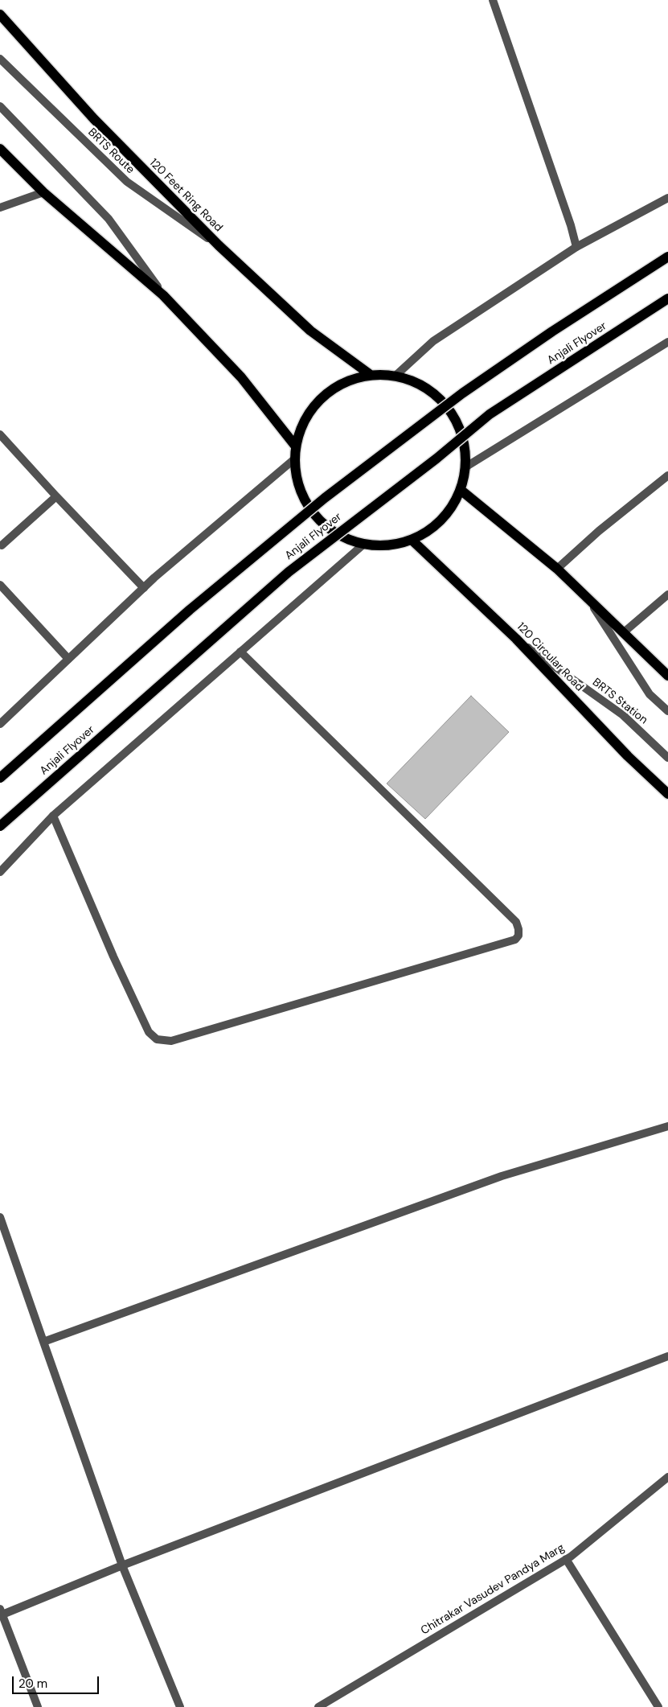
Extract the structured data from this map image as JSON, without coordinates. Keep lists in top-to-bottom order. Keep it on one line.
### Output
{"streets":{"main road":["120 Feet Ring Road","Anjali Flyover","120 Circular Road"],"street":["BRTS Route","BRTS Station","Chitrakar Vasudev Pandya Marg"]},"crossings":[["BRTS Route","120 Feet Ring Road"],["120 Circular Road","BRTS Station"]],"scale_bar":"20 m"}
